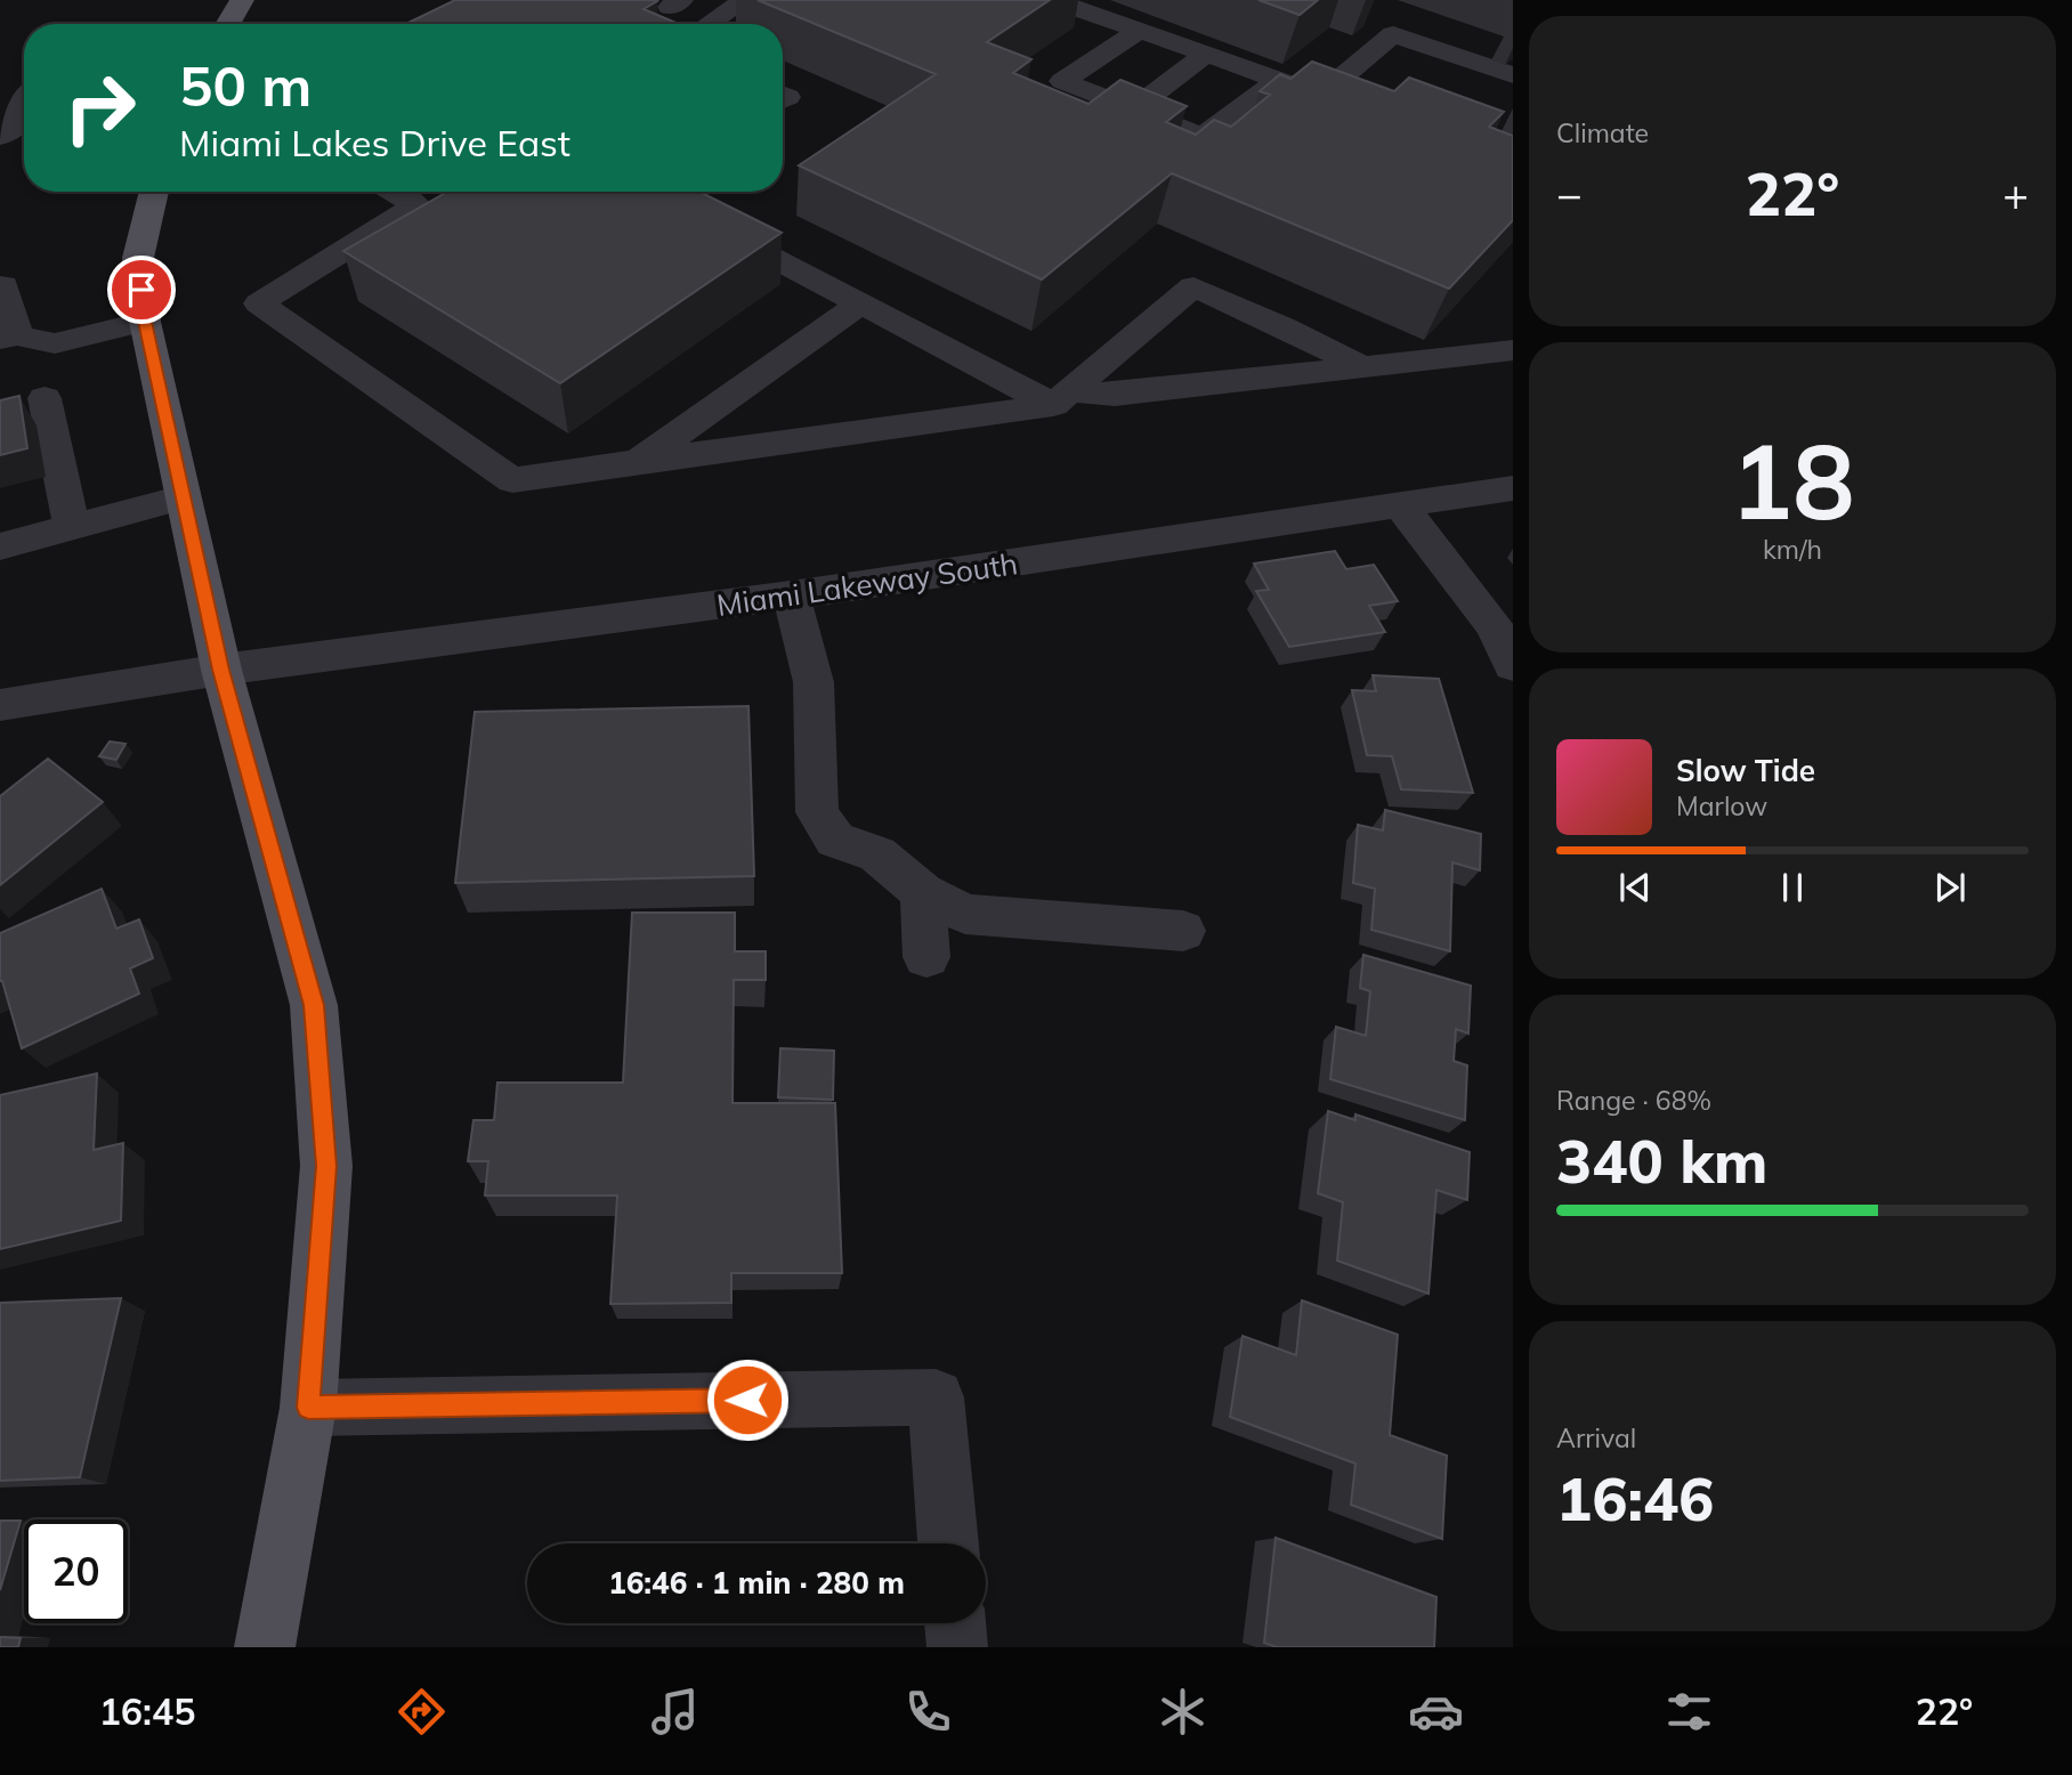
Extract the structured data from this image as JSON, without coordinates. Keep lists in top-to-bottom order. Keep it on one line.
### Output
{"streets":{"street":["Miami Lakeway South"]},"page":{"tile":["Climate",["18","km/h"],["Range · 68%","340 km"],["Arrival","16:46"]],"turn":["50 m","Miami Lakes Drive East"],"heat":["−","22°","+"],"song":["Slow Tide","Marlow"],"limit":"20","trip":"16:46 · 1 min · 280 m","tabs":["16:45","22°"]}}
